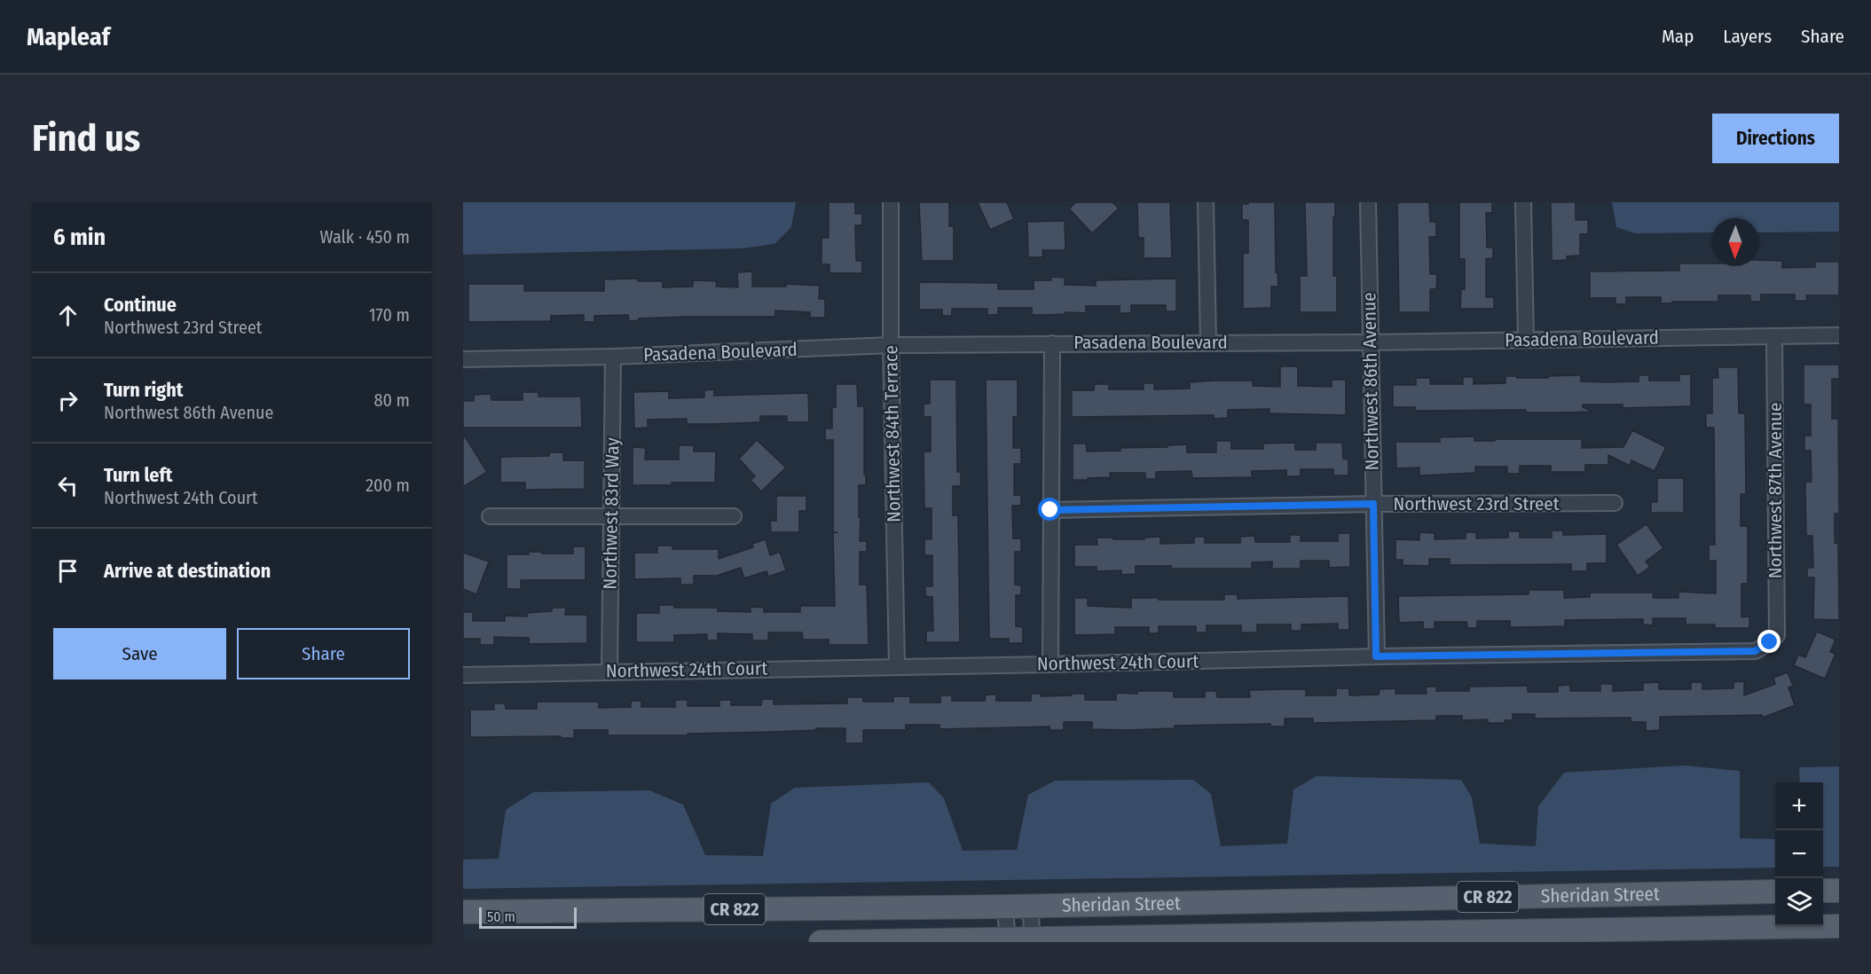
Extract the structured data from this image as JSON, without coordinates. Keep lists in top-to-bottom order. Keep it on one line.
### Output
{"streets":{"main road":["Sheridan Street","CR 822"],"street":["Pasadena Boulevard","Northwest 86th Avenue","Northwest 84th Terrace","Northwest 87th Avenue","Northwest 23rd Street","Northwest 83rd Way","Northwest 24th Court"]},"crossings":[["Pasadena Boulevard","Northwest 86th Avenue"],["Pasadena Boulevard","Northwest 84th Terrace"],["Pasadena Boulevard","Northwest 87th Avenue"],["Pasadena Boulevard","Northwest 83rd Way"],["Northwest 86th Avenue","Northwest 23rd Street"],["Northwest 86th Avenue","Northwest 24th Court"],["Northwest 84th Terrace","Northwest 24th Court"],["Northwest 87th Avenue","Northwest 24th Court"],["Northwest 83rd Way","Northwest 24th Court"]],"scale_bar":"50 m","north":"bottom","page":{"header":"Mapleaf","nav":["Map","Layers","Share"],"buttons":["Directions",["Save","Share"]],"title":"Find us","heading":["6 min","Walk · 450 m"],"list":[["Continue","Northwest 23rd Street","170 m"],["Turn right","Northwest 86th Avenue","80 m"],["Turn left","Northwest 24th Court","200 m"],"Arrive at destination"],"map_buttons":["+","−"],"scale":"50 m"}}
